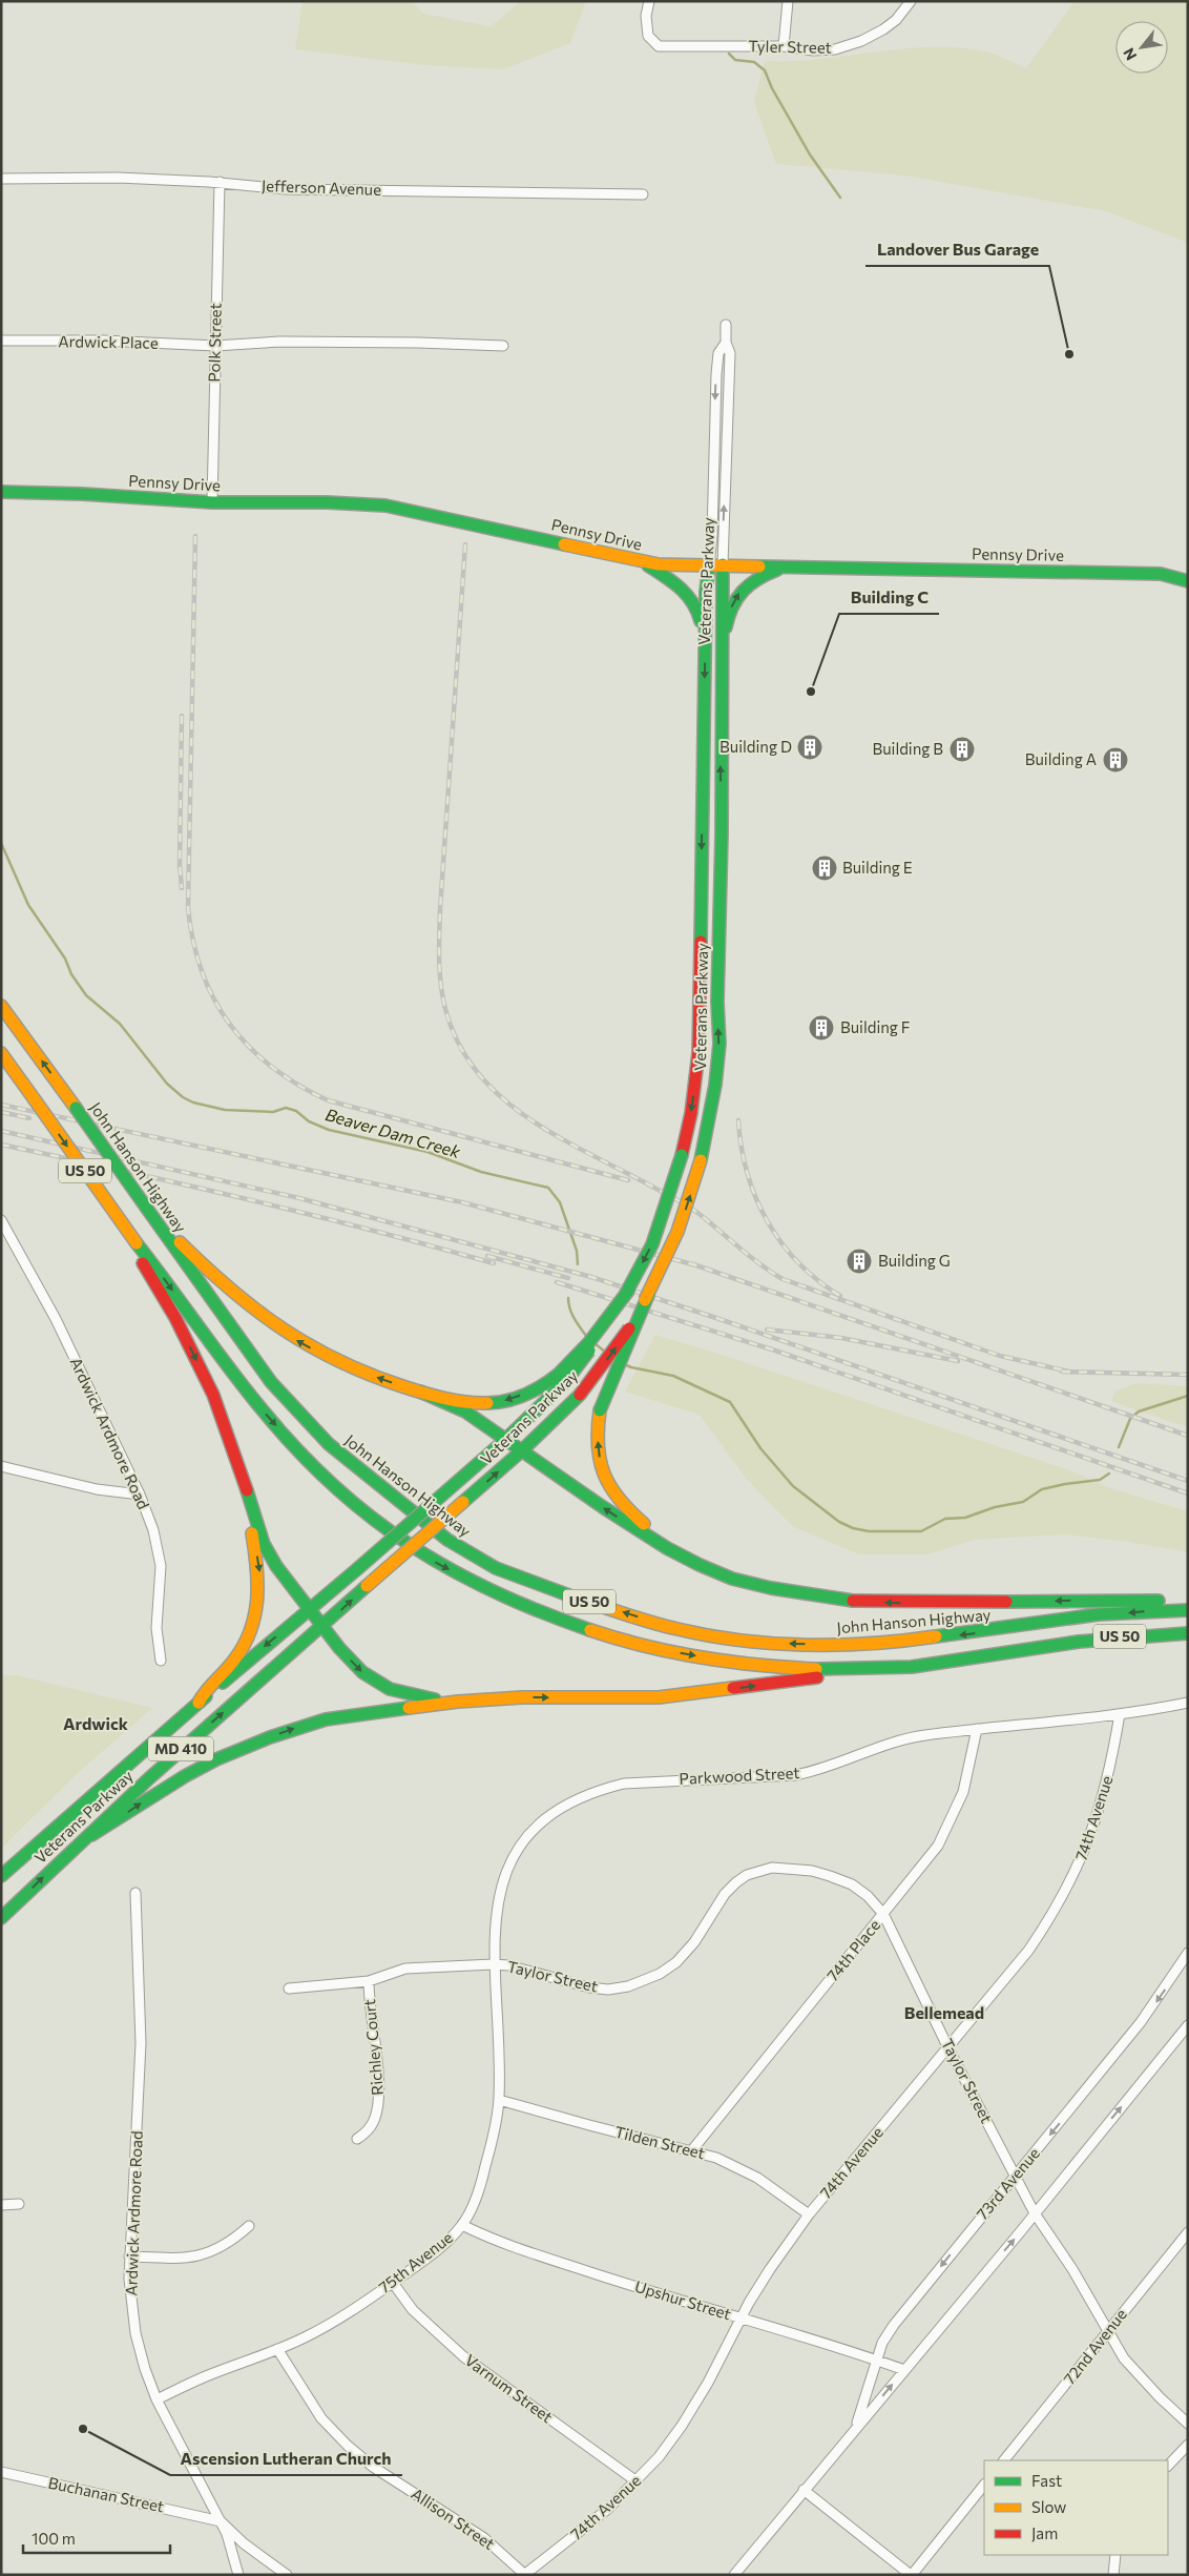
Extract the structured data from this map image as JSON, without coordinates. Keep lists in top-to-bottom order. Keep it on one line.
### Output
{"streets":{"main road":["Pennsy Drive","Veterans Parkway","John Hanson Highway","US 50","MD 410"],"street":["Tyler Street","Jefferson Avenue","Ardwick Place","Polk Street","Ardwick Ardmore Road","Parkwood Street","74th Avenue","74th Place","Taylor Street","Richley Court","Tilden Street","73rd Avenue","75th Avenue","Upshur Street","72nd Avenue","Varnum Street","Buchanan Street","Allison Street"]},"crossings":[["Jefferson Avenue","Polk Street"],["Ardwick Place","Polk Street"],["Polk Street","Pennsy Drive"],["Pennsy Drive","Veterans Parkway"],["Ardwick Ardmore Road","75th Avenue"],["Ardwick Ardmore Road","Buchanan Street"],["Parkwood Street","74th Avenue"],["Parkwood Street","74th Place"],["Parkwood Street","Taylor Street"],["Parkwood Street","75th Avenue"],["74th Avenue","Taylor Street"],["74th Avenue","Tilden Street"],["74th Avenue","Upshur Street"],["74th Avenue","Varnum Street"],["74th Avenue","Allison Street"],["74th Place","Taylor Street"],["74th Place","Tilden Street"],["Taylor Street","Richley Court"],["Taylor Street","73rd Avenue"],["Taylor Street","75th Avenue"],["Taylor Street","72nd Avenue"],["Tilden Street","75th Avenue"],["73rd Avenue","Upshur Street"],["75th Avenue","Upshur Street"],["75th Avenue","Varnum Street"],["75th Avenue","Allison Street"]],"districts":["Ardwick","Bellemead"],"water":["Beaver Dam Creek"],"places":{"other":["Landover Bus Garage","Building C","Ascension Lutheran Church"],"building":["Building D","Building B","Building A","Building E","Building F","Building G"]},"legend":["Fast","Slow","Jam"],"scale_bar":"100 m","north":"bottom left"}
